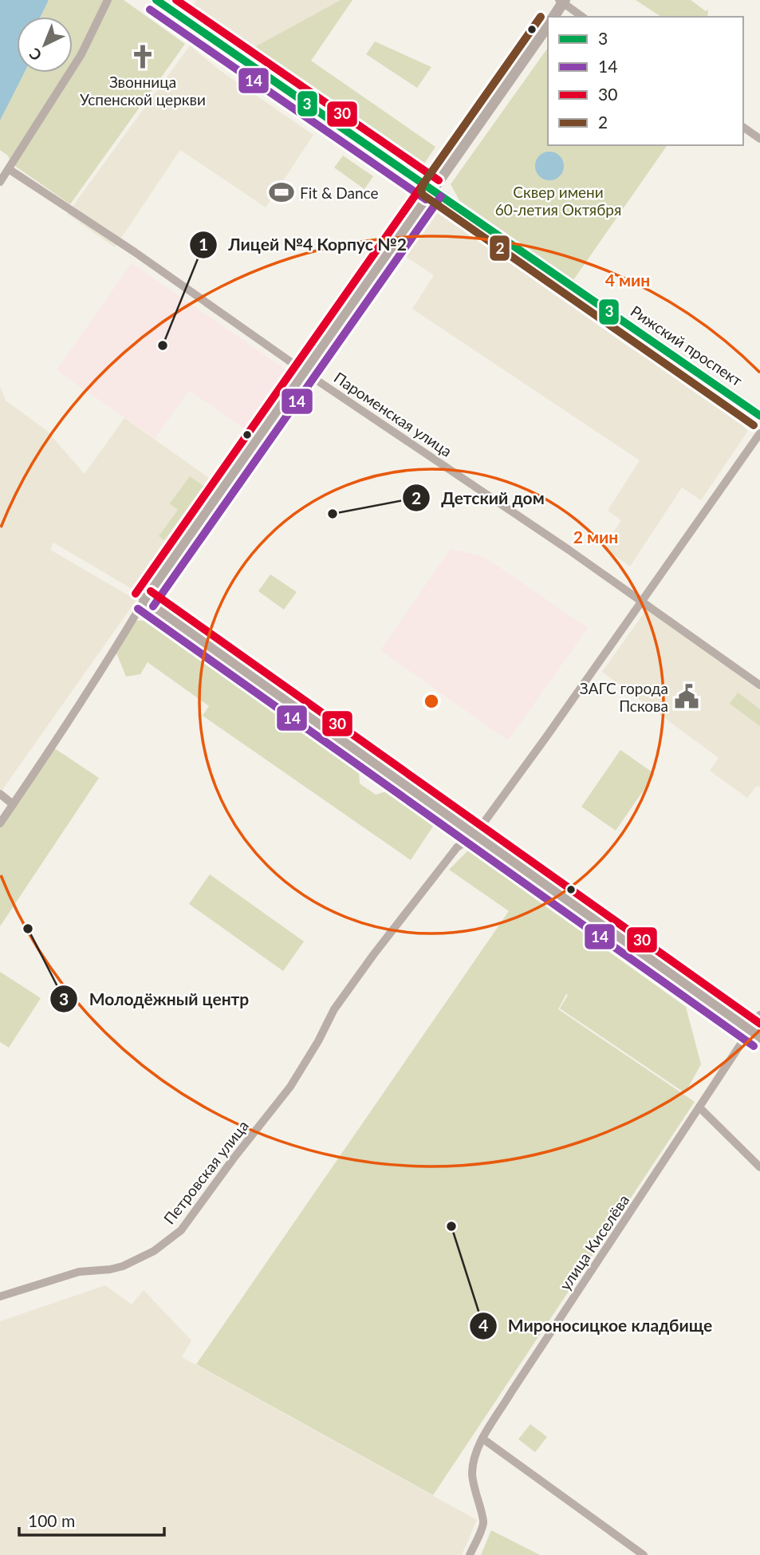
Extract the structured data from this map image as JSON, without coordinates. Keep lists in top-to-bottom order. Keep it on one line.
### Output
{"streets":{"main road":["Рижский проспект"],"street":["Пароменская улица","Петровская улица","улица Киселёва"]},"crossings":[["Пароменская улица","Петровская улица"]],"parks":["Сквер имени 60-летия Октября"],"places":{"church":["Звонница Успенской церкви"],"sports":["Fit & Dance"],"other":["Лицей №4 Корпус №2","Детский дом","Молодёжный центр","Мироносицкое кладбище"],"public building":["ЗАГС города Пскова"]},"lines":["transit line 3","transit line 30","transit line 14","transit line 2"],"legend":["3","14","30","2"],"scale_bar":"100 m","north":"bottom left","rings":["4 мин","2 мин"]}
